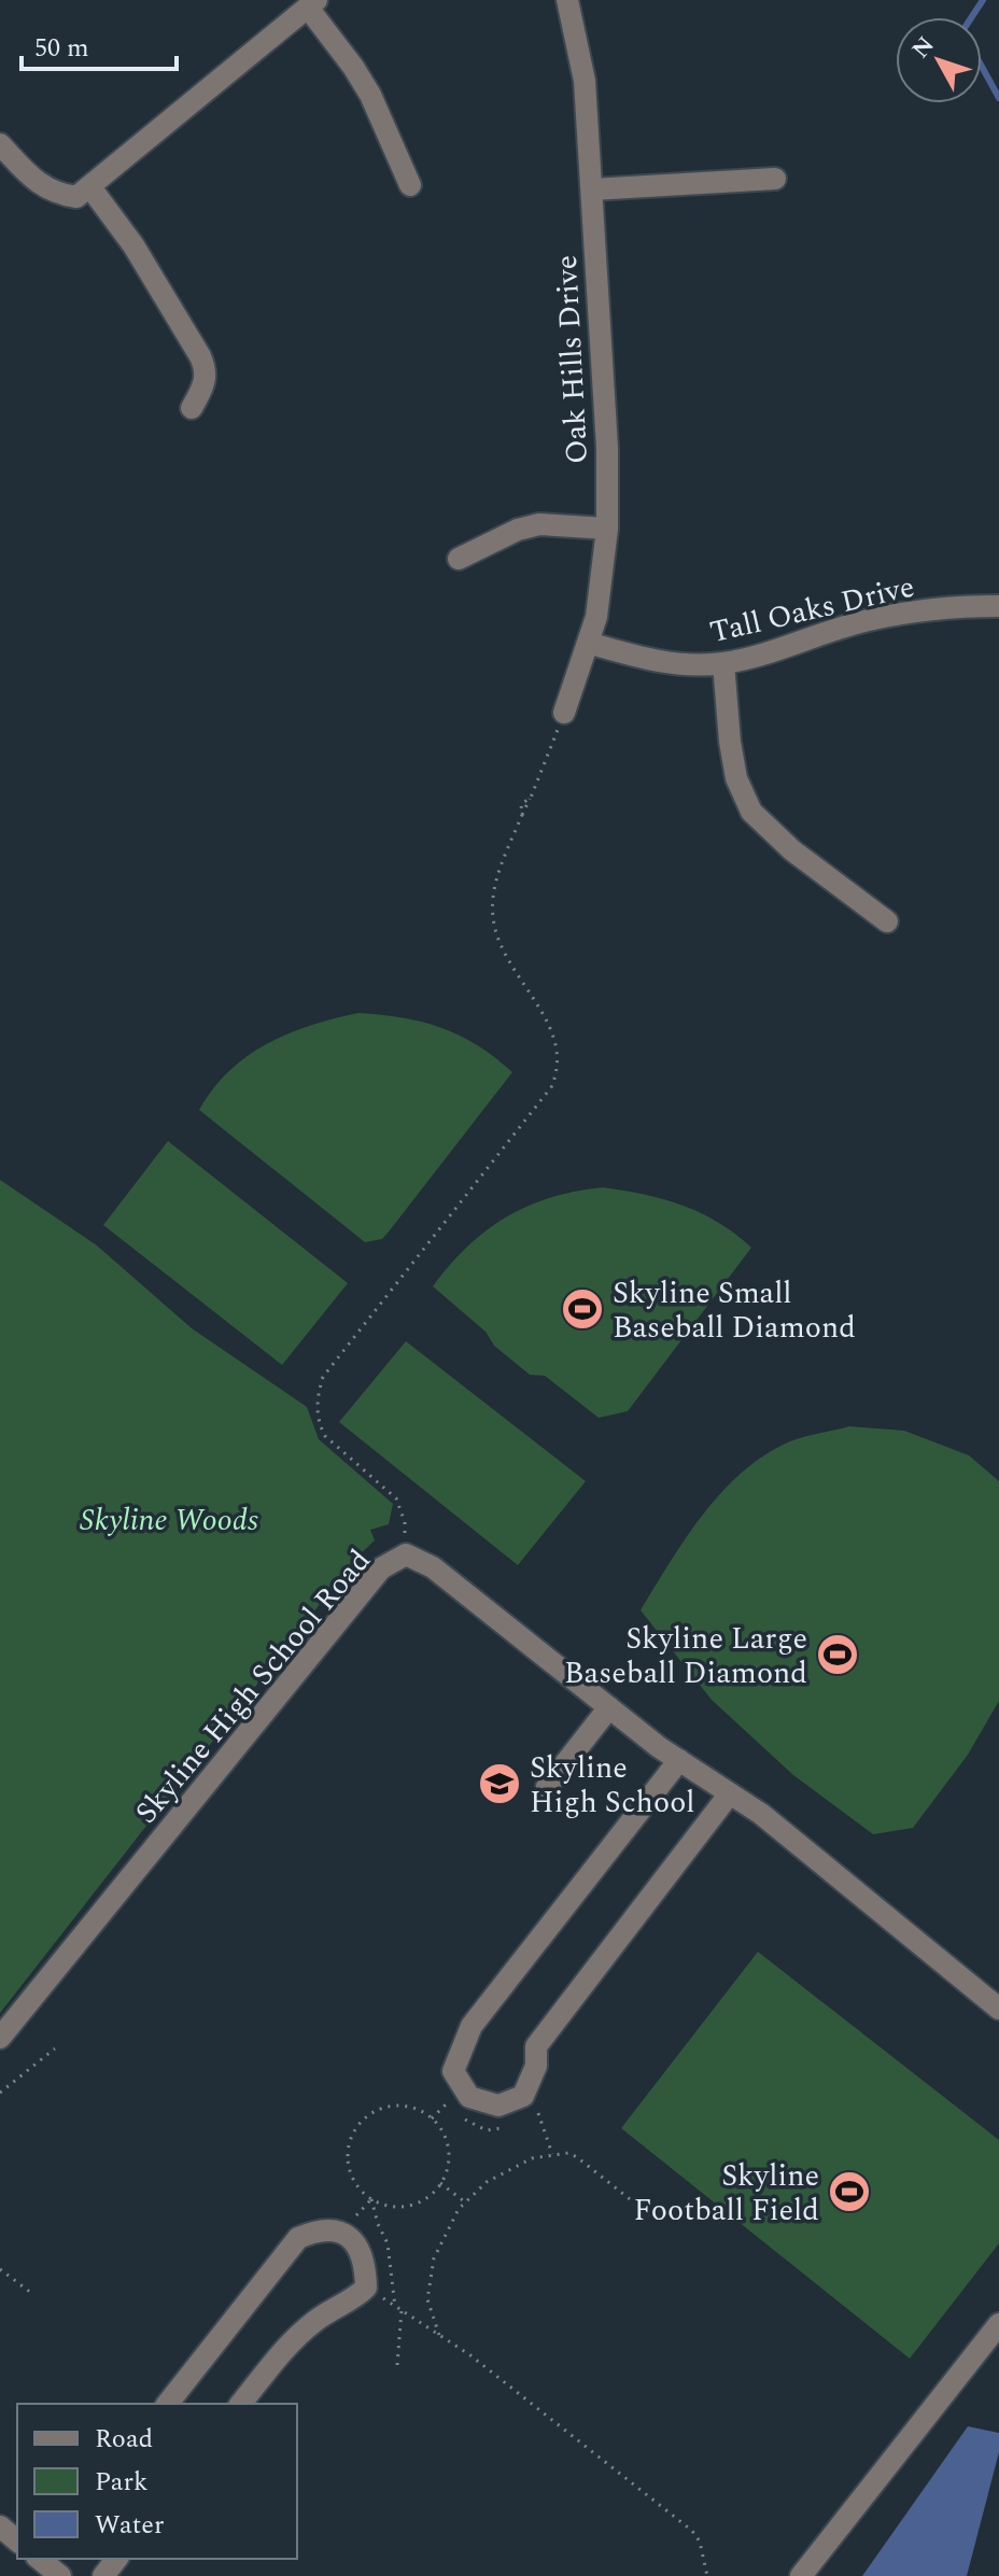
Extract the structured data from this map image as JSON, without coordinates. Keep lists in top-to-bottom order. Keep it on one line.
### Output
{"streets":{"street":["Oak Hills Drive","Tall Oaks Drive","Skyline High School Road"]},"crossings":[["Oak Hills Drive","Tall Oaks Drive"]],"parks":["Skyline Woods"],"places":{"sports":["Skyline Small Baseball Diamond","Skyline Large Baseball Diamond","Skyline Football Field"],"school or university":["Skyline High School"]},"legend":["Road","Park","Water"],"scale_bar":"50 m","north":"top left"}
